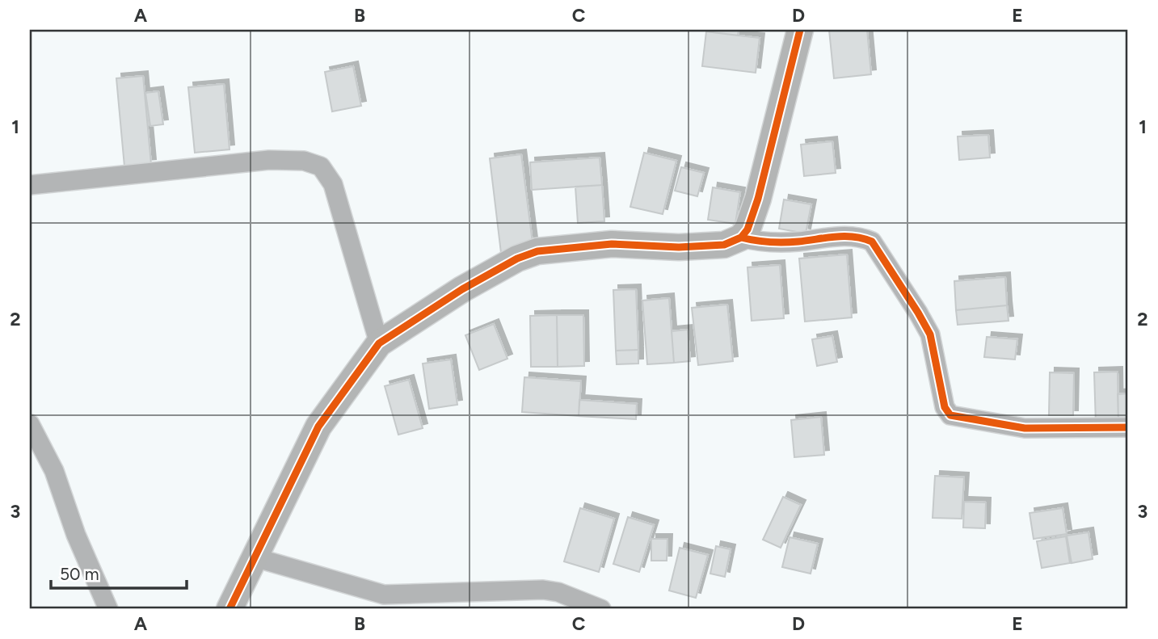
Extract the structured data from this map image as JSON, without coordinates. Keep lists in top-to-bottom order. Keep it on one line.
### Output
{"scale_bar":"50 m","grid":{"columns":["A","B","C","D","E"],"rows":["1","2","3"]}}
